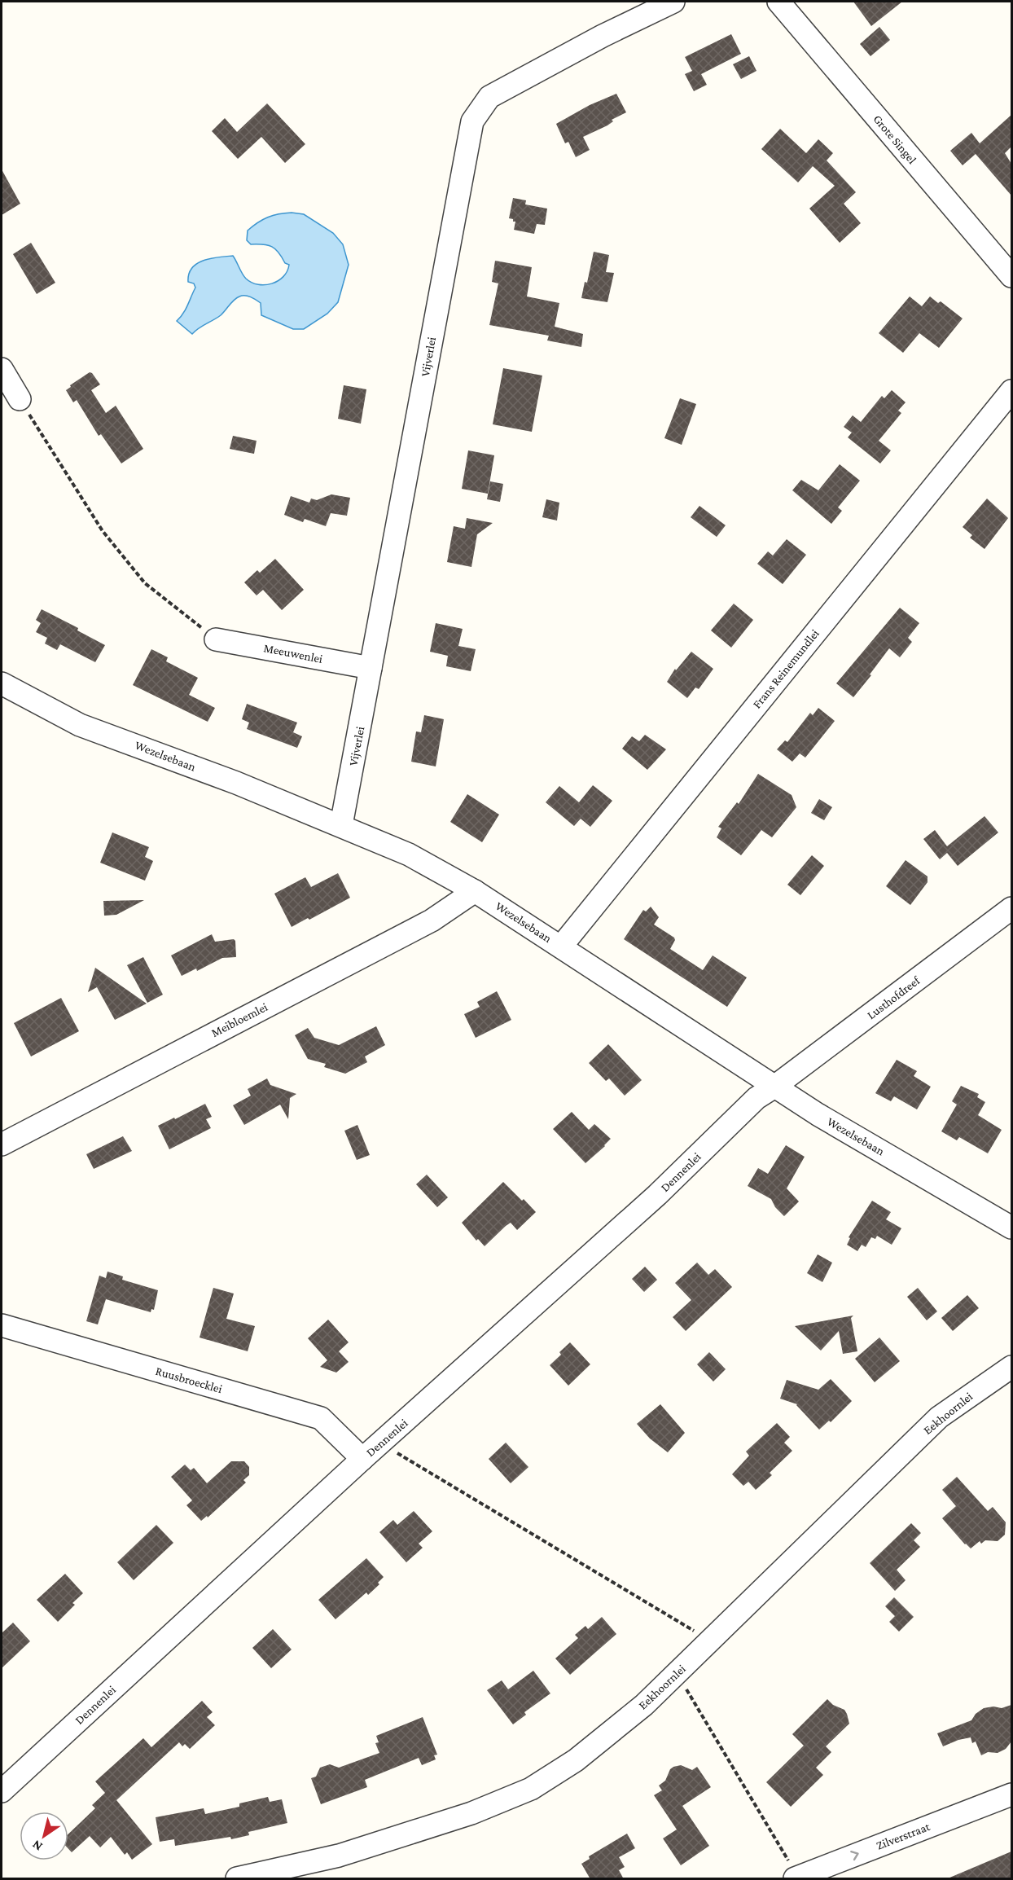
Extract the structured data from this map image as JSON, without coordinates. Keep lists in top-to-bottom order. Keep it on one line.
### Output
{"streets":{"street":["Grote Singel","Vijverlei","Meeuwenlei","Frans Reinemundlei","Wezelsebaan","Lusthofdreef","Meibloemlei","Dennenlei","Ruusbroecklei","Eekhoornlei","Zilverstraat"]},"crossings":[["Vijverlei","Meeuwenlei"],["Vijverlei","Wezelsebaan"],["Frans Reinemundlei","Wezelsebaan"],["Wezelsebaan","Lusthofdreef"],["Wezelsebaan","Meibloemlei"],["Wezelsebaan","Dennenlei"],["Lusthofdreef","Dennenlei"],["Dennenlei","Ruusbroecklei"]],"one_way":["Zilverstraat"],"north":"bottom left"}
